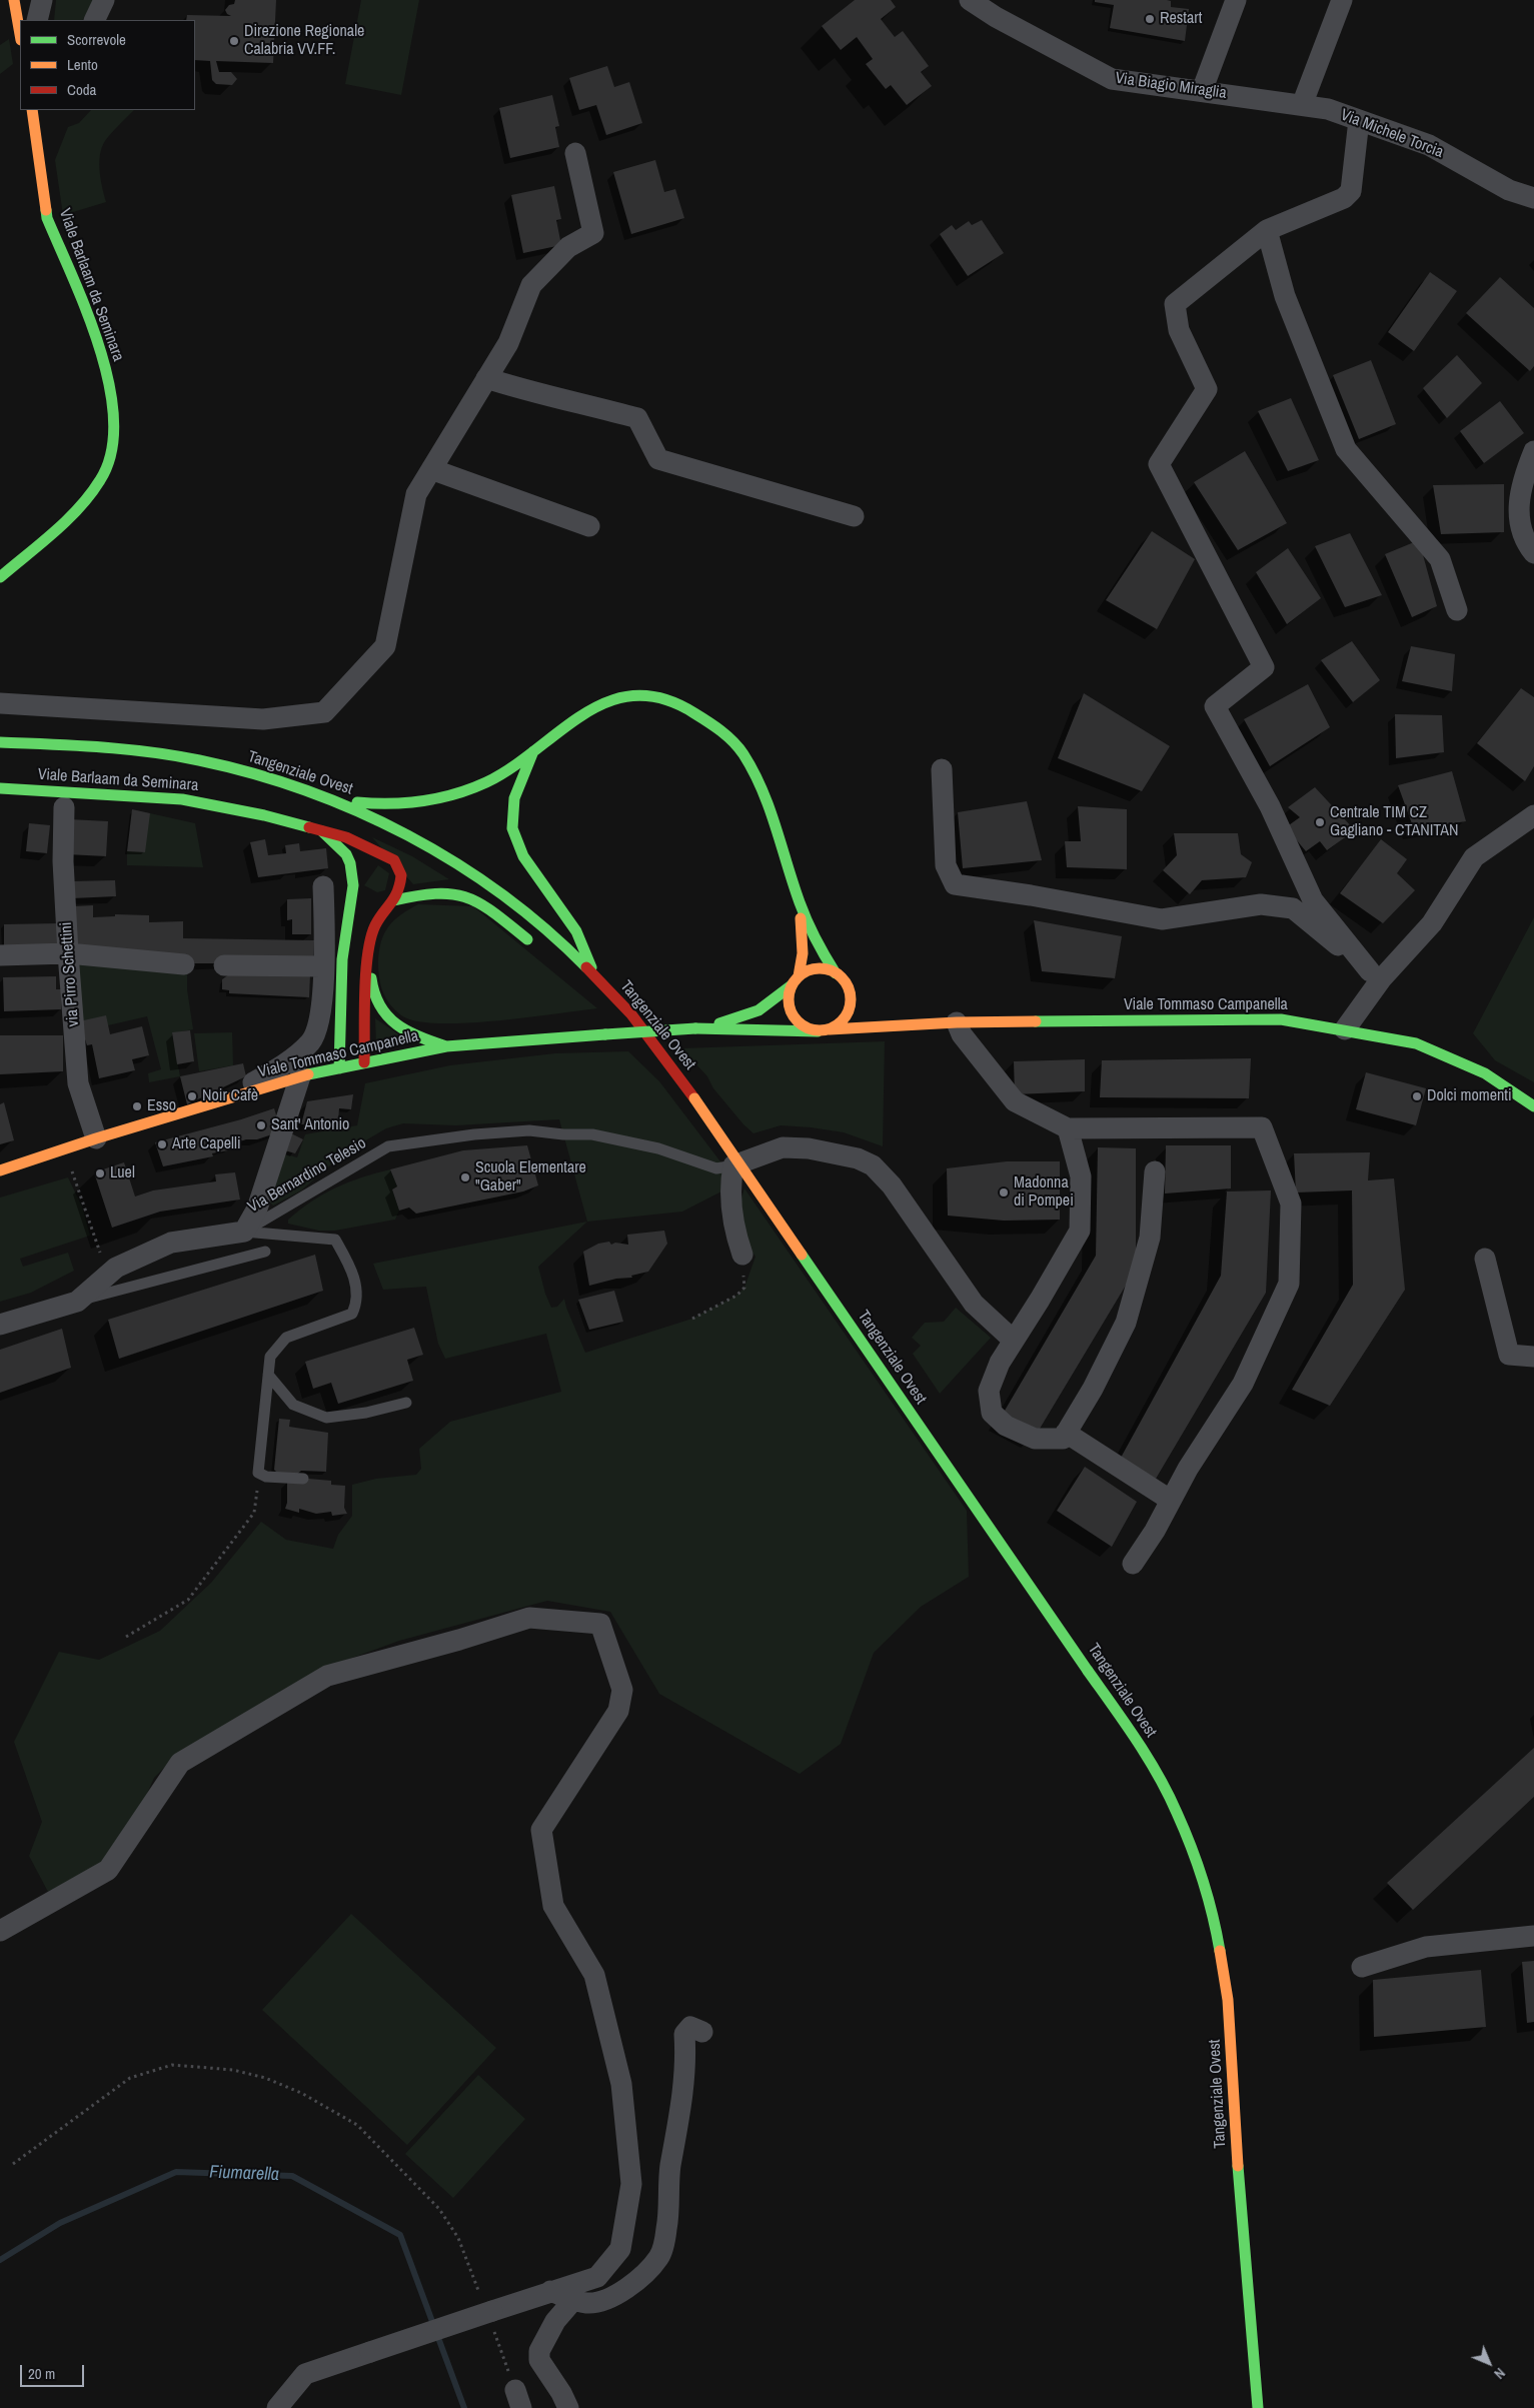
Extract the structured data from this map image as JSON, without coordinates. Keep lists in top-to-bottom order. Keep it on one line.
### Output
{"streets":{"main road":["Viale Barlaam da Seminara","Tangenziale Ovest","Viale Tommaso Campanella"],"street":["Via Biagio Miraglia","Via Michele Torcia","via Pirro Schettini","Via Bernardino Telesio"]},"crossings":[["Via Biagio Miraglia","Via Michele Torcia"],["via Pirro Schettini","Viale Tommaso Campanella"],["Viale Tommaso Campanella","Via Bernardino Telesio"]],"water":["Fiumarella"],"places":["Restart","Direzione Regionale Calabria VV.FF.","Centrale TIM CZ Gagliano - CTANITAN","Noir Cafè","Dolci momenti","Esso","Sant' Antonio","Arte Capelli","Luel","Scuola Elementare \"Gaber\"","Madonna di Pompei"],"legend":["Scorrevole","Lento","Coda"],"scale_bar":"20 m","north":"bottom right"}
